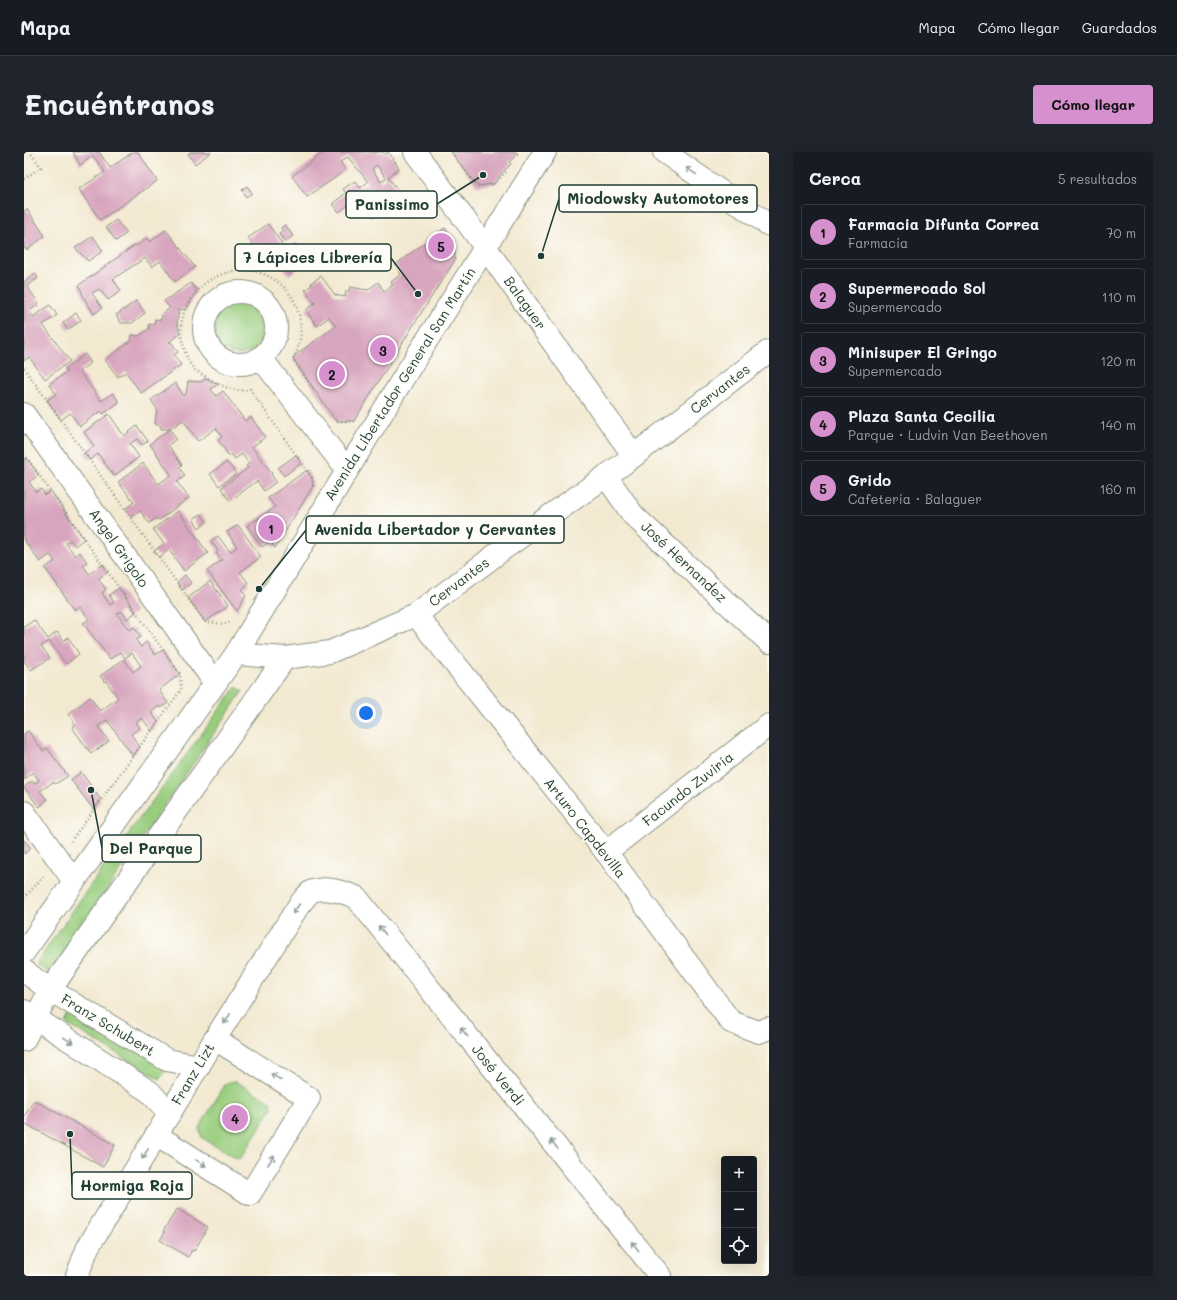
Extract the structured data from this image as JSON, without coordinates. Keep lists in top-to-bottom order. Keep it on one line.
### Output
{"streets":{"street":["Balaguer","Avenida Libertador General San Martín","Cervantes","Angel Grigolo","José Hernandez","Facundo Zuviría","Arturo Capdevilla","Franz Schubert","Franz Lizt","José Verdi"]},"crossings":[["Balaguer","Avenida Libertador General San Martín"],["Balaguer","Cervantes"],["Avenida Libertador General San Martín","Cervantes"],["Avenida Libertador General San Martín","Angel Grigolo"],["Cervantes","José Hernandez"],["Cervantes","Arturo Capdevilla"],["Facundo Zuviría","Arturo Capdevilla"],["Franz Schubert","Franz Lizt"],["Franz Lizt","José Verdi"]],"one_way":["José Verdi"],"places":["Panissimo","Miodowsky Automotores","7 Lápices Librería","Avenida Libertador y Cervantes","Del Parque","Hormiga Roja"],"page":{"header":"Mapa","nav":["Mapa","Cómo llegar","Guardados"],"buttons":"Cómo llegar","title":"Encuéntranos","heading":["Cerca","5 resultados"],"list":[{"mark":"1","name":"Farmacia Difunta Correa","note":"Farmacia","value":"70 m"},{"mark":"2","name":"Supermercado Sol","note":"Supermercado","value":"110 m"},{"mark":"3","name":"Minisuper El Gringo","note":"Supermercado","value":"120 m"},{"mark":"4","name":"Plaza Santa Cecilia","note":"Parque · Ludvin Van Beethoven","value":"140 m"},{"mark":"5","name":"Grido","note":"Cafetería · Balaguer","value":"160 m"}],"pins":["5","3","2","1","4"],"map_buttons":["+","−"]}}
